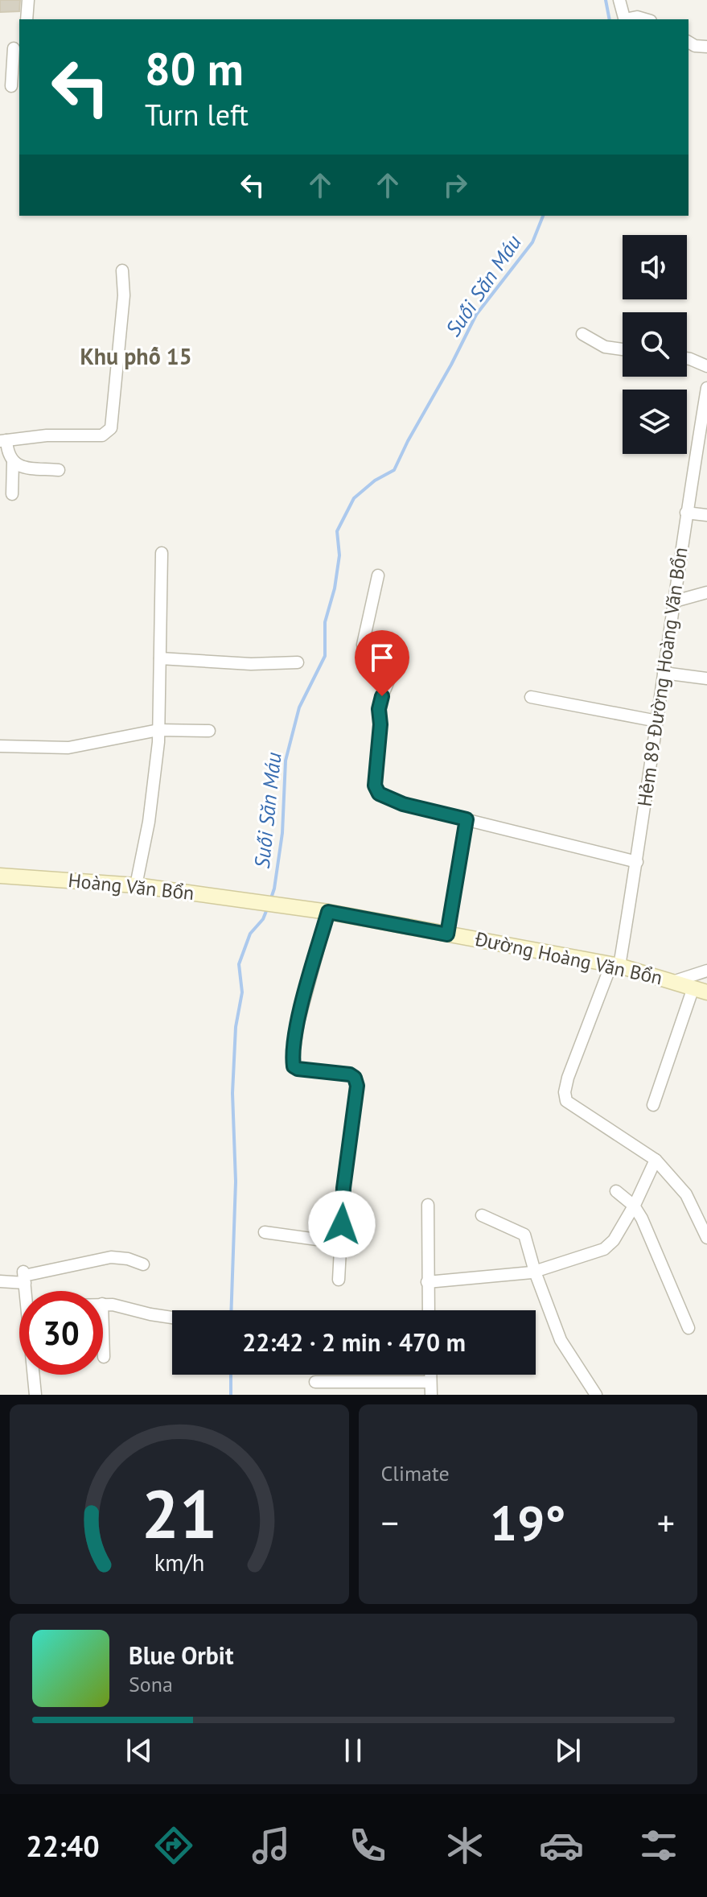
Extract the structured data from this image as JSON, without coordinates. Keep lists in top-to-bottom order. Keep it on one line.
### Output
{"streets":{"main road":["Hoàng Văn Bổn","Đường Hoàng Văn Bổn"],"street":["Hẻm 89 Đường Hoàng Văn Bổn"]},"crossings":[["Hẻm 89 Đường Hoàng Văn Bổn","Đường Hoàng Văn Bổn"],["Hoàng Văn Bổn","Đường Hoàng Văn Bổn"]],"districts":["Khu phố 15"],"water":["Suối Săn Máu"],"page":{"turn":["80 m","Turn left"],"limit":"30","trip":"22:42 · 2 min · 470 m","tile":"Climate","heat":["−","19°","+"],"song":["Blue Orbit","Sona"],"tabs":"22:40","gauge":["21","km/h"]}}
